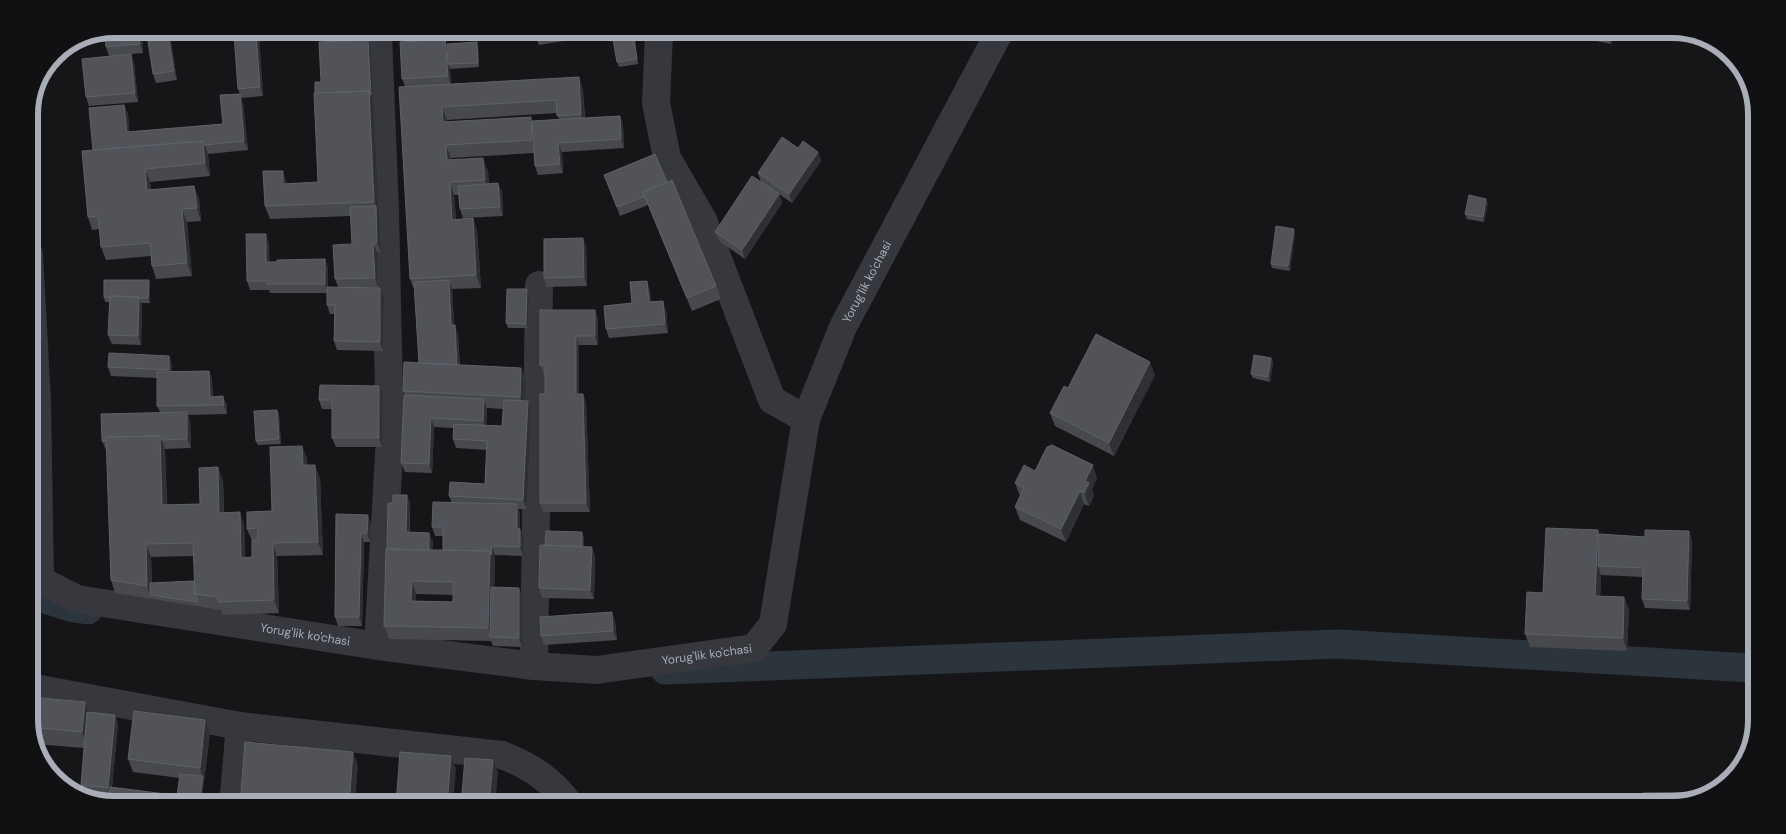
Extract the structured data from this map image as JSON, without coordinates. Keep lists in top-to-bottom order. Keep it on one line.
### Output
{"streets":{"street":["Yorug'lik ko'chasi"]}}
